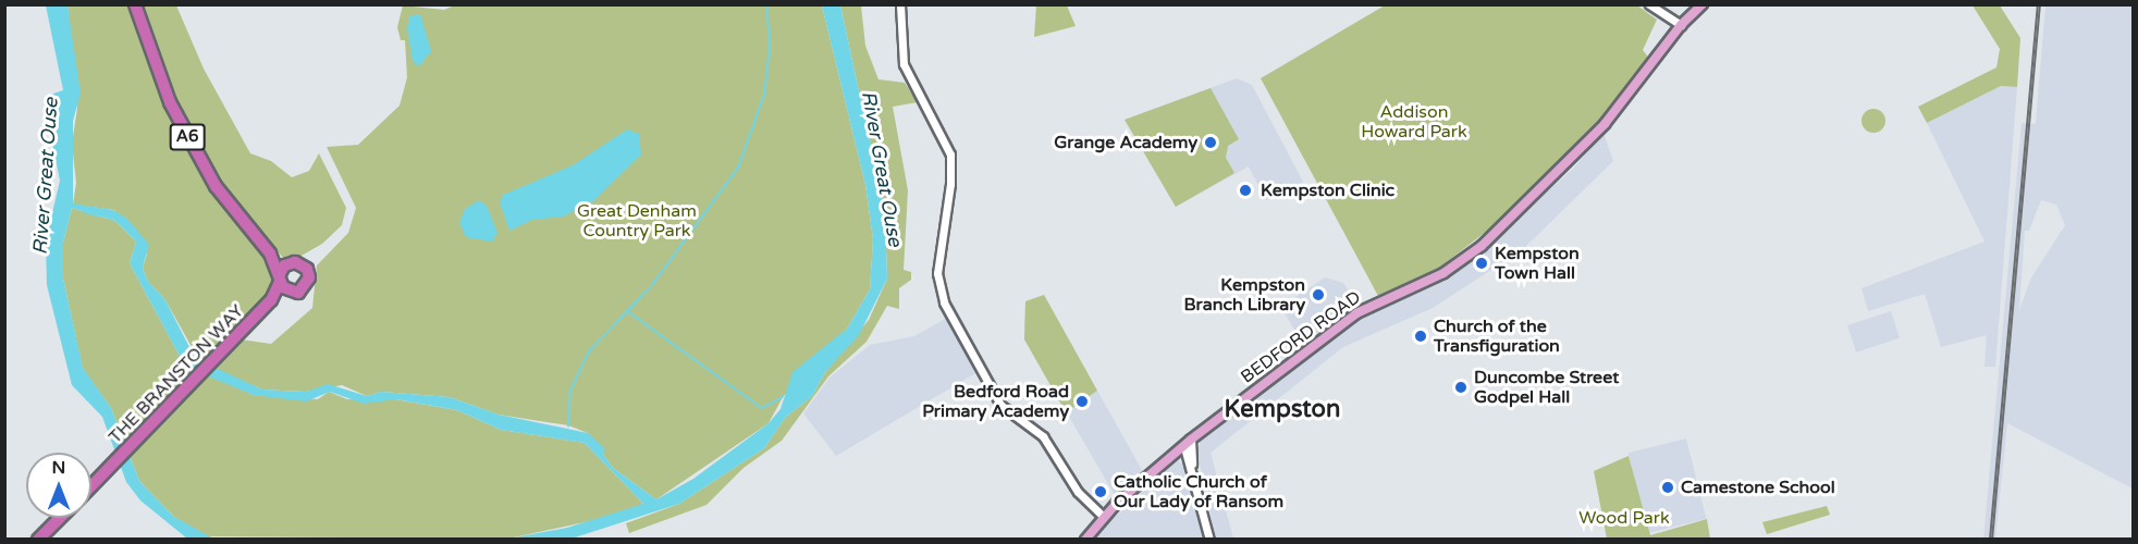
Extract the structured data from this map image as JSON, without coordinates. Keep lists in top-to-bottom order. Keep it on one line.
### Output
{"streets":{"highway":["A6","THE BRANSTON WAY"],"main road":["BEDFORD ROAD"]},"crossings":[["A6","THE BRANSTON WAY"]],"districts":["Kempston"],"water":["River Great Ouse"],"parks":["Addison Howard Park","Great Denham Country Park","Wood Park"],"places":["Grange Academy","Kempston Clinic","Kempston Town Hall","Kempston Branch Library","Church of the Transfiguration","Duncombe Street Godpel Hall","Bedford Road Primary Academy","Camestone School","Catholic Church of Our Lady of Ransom"],"north":"top"}
